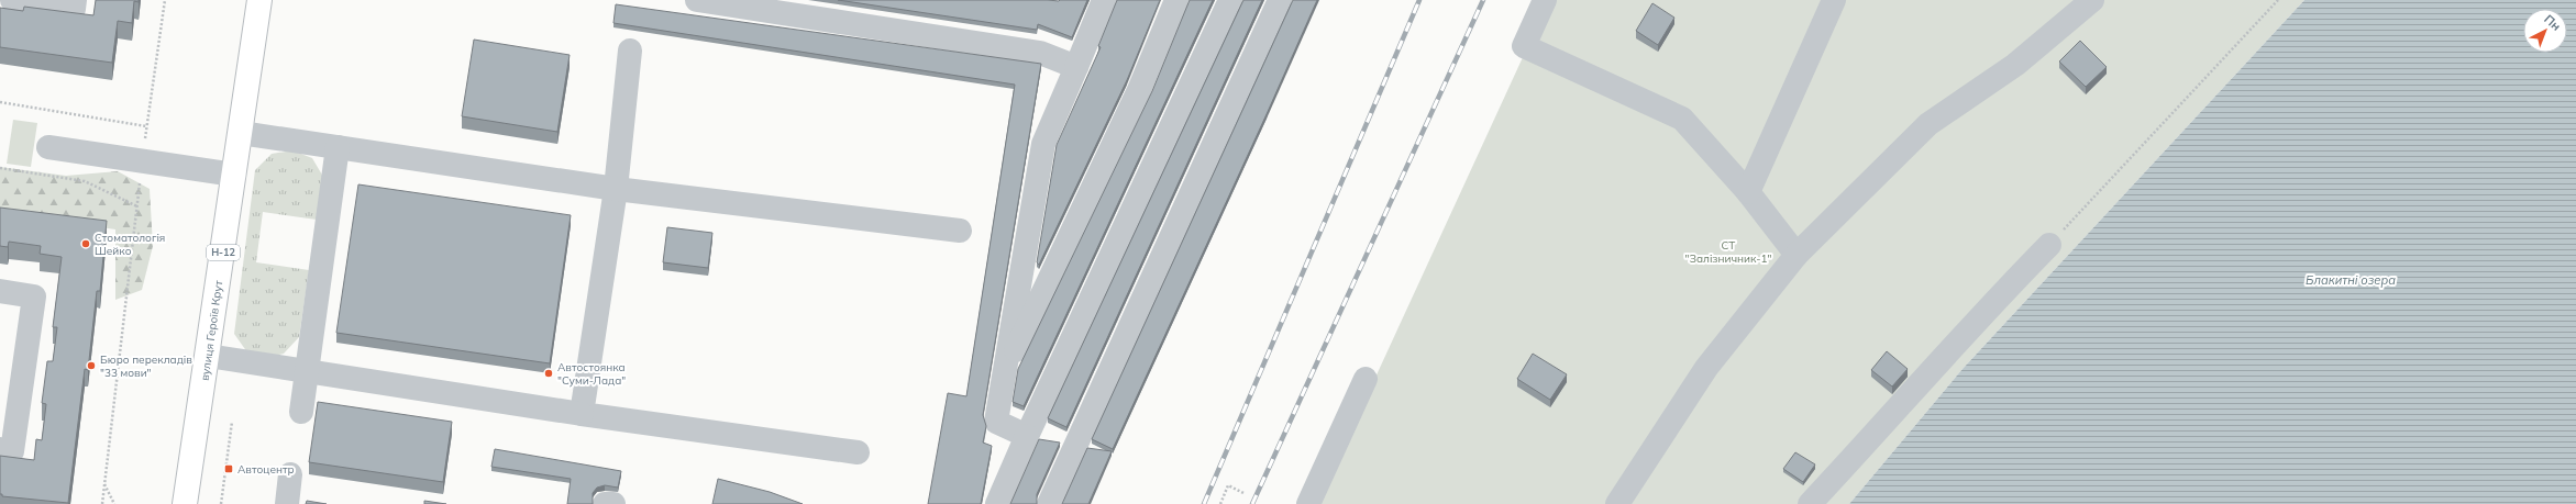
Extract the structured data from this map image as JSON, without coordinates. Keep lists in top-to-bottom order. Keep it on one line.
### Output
{"streets":{"main road":["Н-12","вулиця Героїв Крут"]},"water":["Блакитні озера"],"parks":["СТ \"Залізничник-1\""],"places":{"other":["Стоматологія Шейко","Бюро перекладів \"33 мови\"","Автостоянка \"Суми-Лада\""],"transit":["Автоцентр"]},"north":"top right"}
